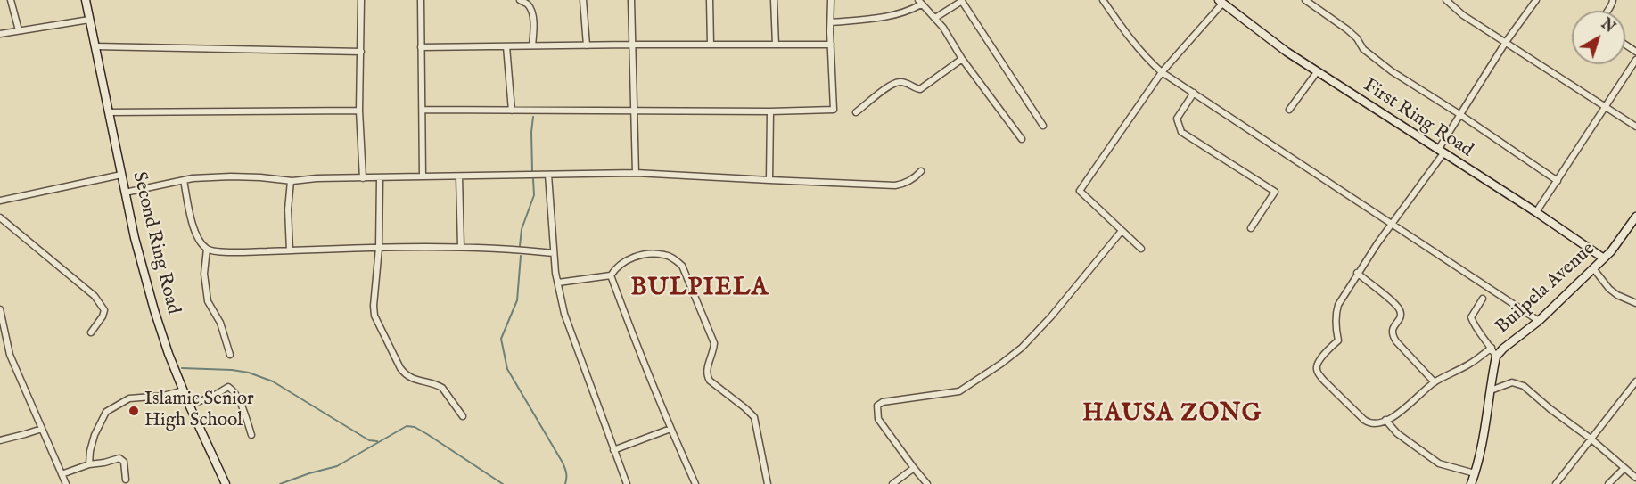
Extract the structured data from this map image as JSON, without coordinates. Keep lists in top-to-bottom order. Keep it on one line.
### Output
{"streets":{"street":["First Ring Road","Second Ring Road","Builpela Avenue"]},"crossings":[["First Ring Road","Builpela Avenue"]],"districts":["BULPIELA","HAUSA ZONG"],"places":["Islamic Senior High School"],"north":"top right"}
